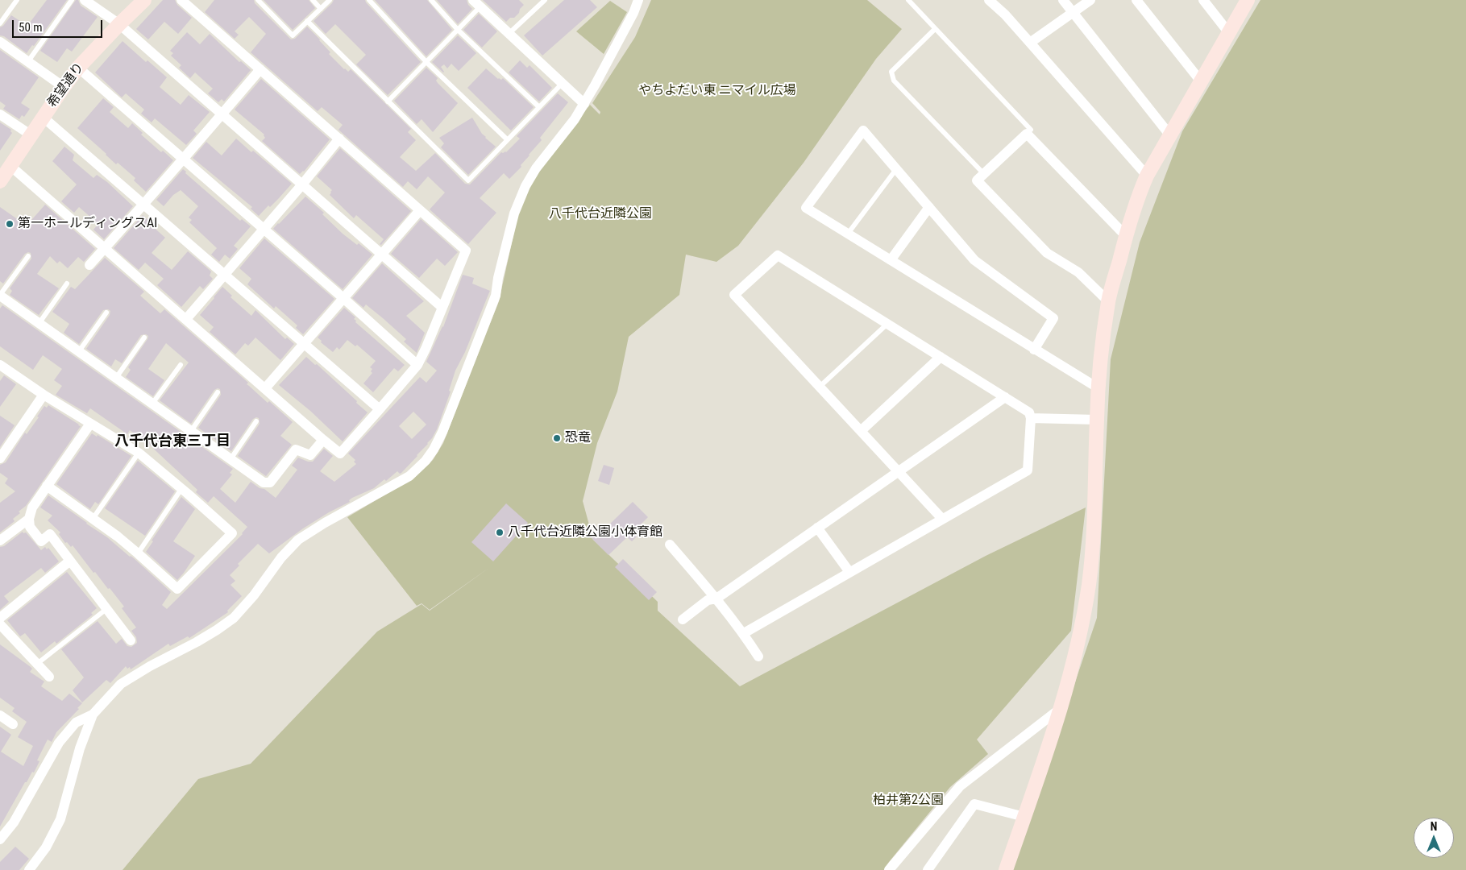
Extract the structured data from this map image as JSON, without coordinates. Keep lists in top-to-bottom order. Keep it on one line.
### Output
{"streets":{"street":["希望通り"]},"districts":["八千代台東三丁目"],"parks":["やちよだい東 ニマイル広場","八千代台近隣公園","柏井第2公園"],"places":["第一ホールディングスAI","恐竜","八千代台近隣公園小体育館"],"scale_bar":"50 m","north":"top"}
